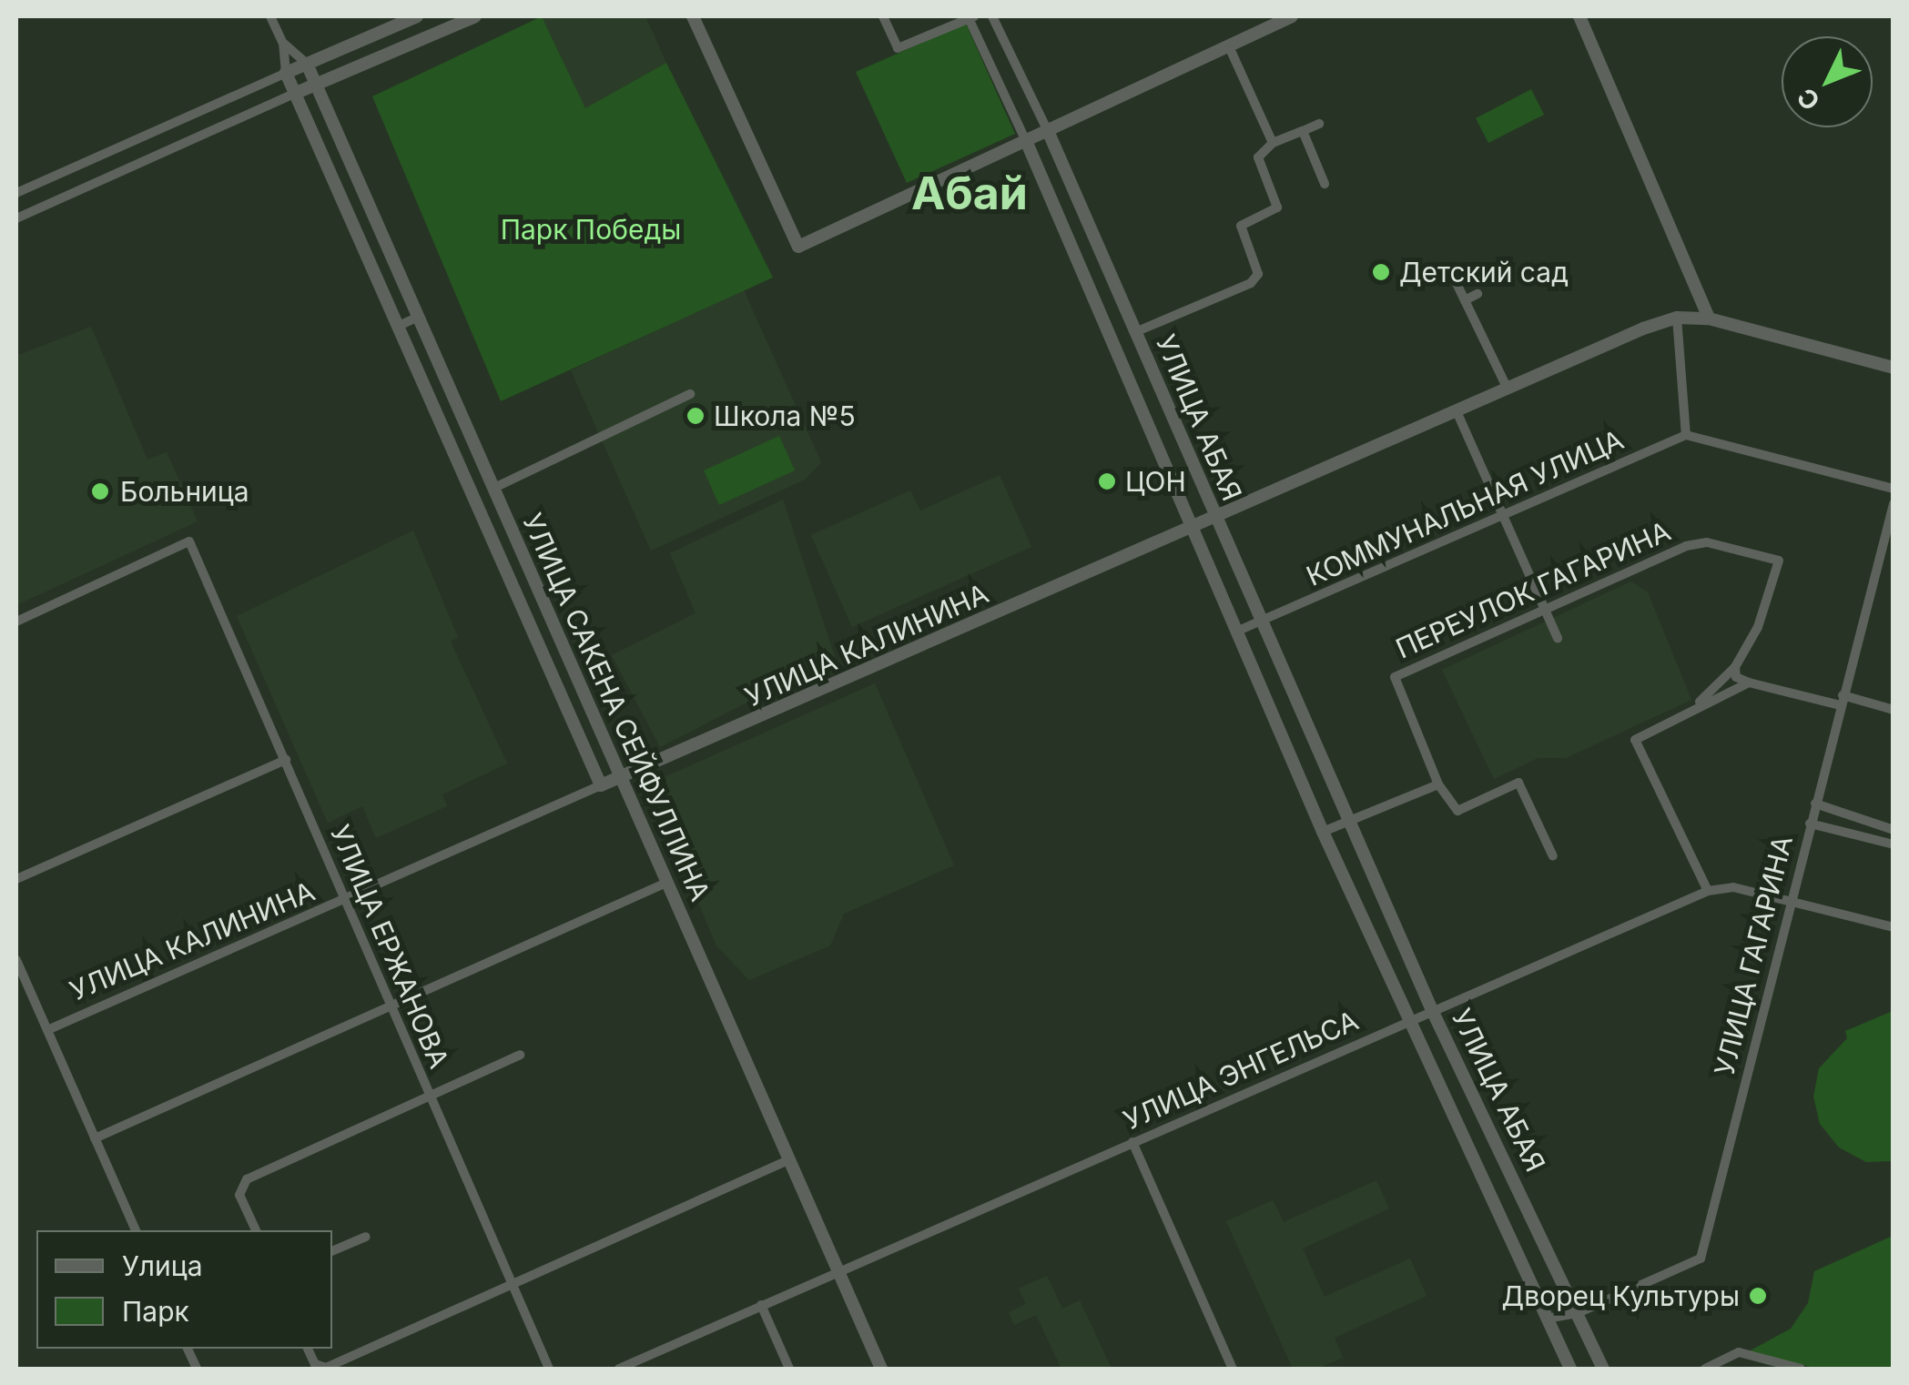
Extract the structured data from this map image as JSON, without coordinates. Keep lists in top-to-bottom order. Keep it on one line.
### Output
{"streets":{"street":["УЛИЦА АБАЯ","КОММУНАЛЬНАЯ УЛИЦА","ПЕРЕУЛОК ГАГАРИНА","УЛИЦА КАЛИНИНА","УЛИЦА САКЕНА СЕЙФУЛЛИНА","УЛИЦА ЕРЖАНОВА","УЛИЦА ГАГАРИНА","УЛИЦА ЭНГЕЛЬСА"]},"crossings":[["УЛИЦА АБАЯ","КОММУНАЛЬНАЯ УЛИЦА"],["УЛИЦА АБАЯ","УЛИЦА КАЛИНИНА"],["УЛИЦА АБАЯ","УЛИЦА ГАГАРИНА"],["УЛИЦА АБАЯ","УЛИЦА ЭНГЕЛЬСА"],["УЛИЦА КАЛИНИНА","УЛИЦА САКЕНА СЕЙФУЛЛИНА"],["УЛИЦА КАЛИНИНА","УЛИЦА ЕРЖАНОВА"],["УЛИЦА САКЕНА СЕЙФУЛЛИНА","УЛИЦА ЭНГЕЛЬСА"],["УЛИЦА ГАГАРИНА","УЛИЦА ЭНГЕЛЬСА"]],"districts":["Абай"],"parks":["Парк Победы"],"places":["Детский сад","Школа №5","ЦОН","Больница","Дворец Культуры"],"legend":["Улица","Парк"],"north":"bottom left"}
